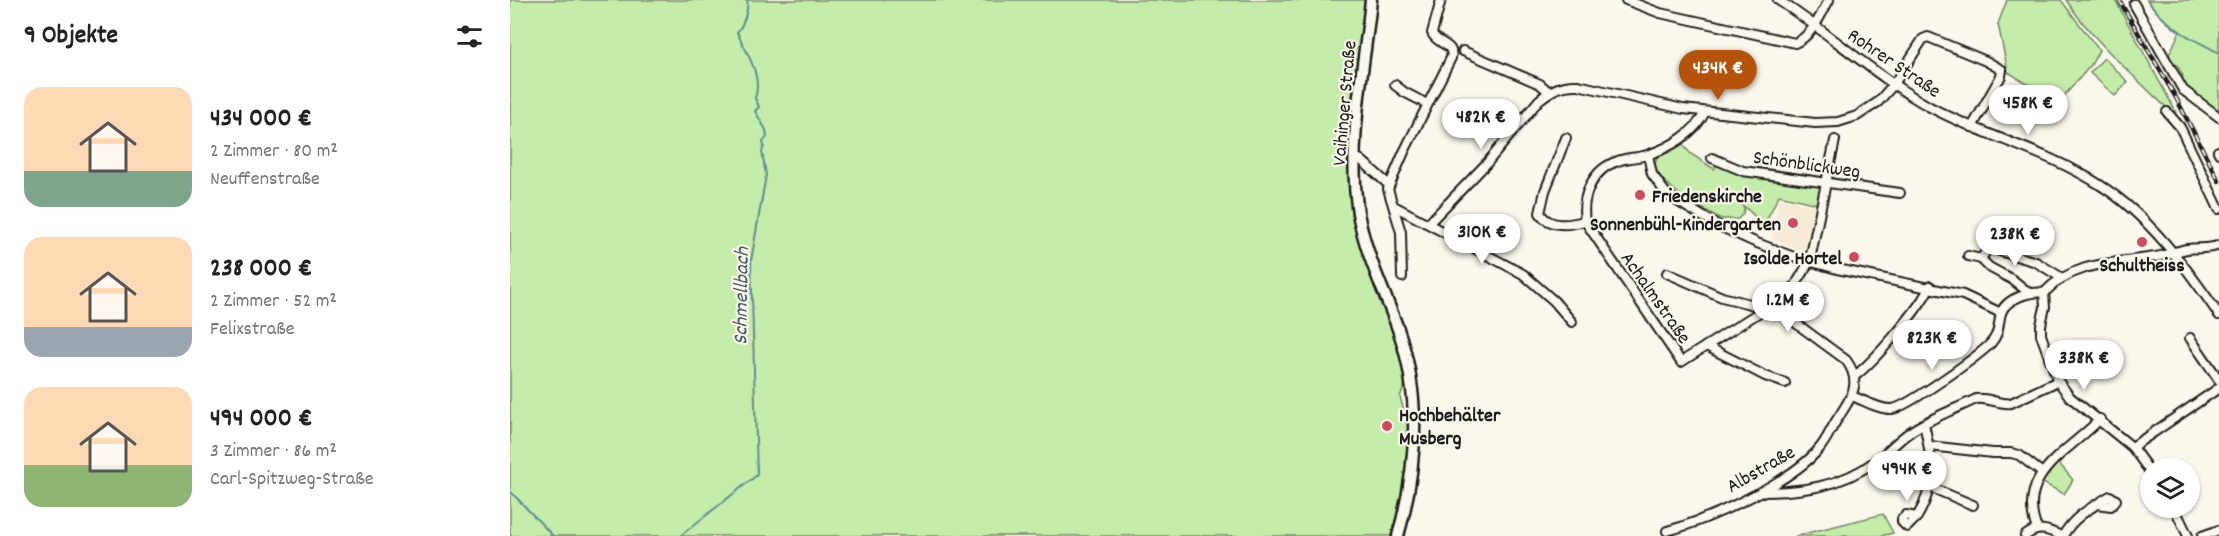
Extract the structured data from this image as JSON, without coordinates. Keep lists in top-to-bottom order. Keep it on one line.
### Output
{"streets":{"main road":["Vaihinger Straße"],"street":["Rohrer Straße","Schönblickweg","Achalmstraße","Albstraße"]},"water":["Schmellbach"],"places":["Friedenskirche","Sonnenbühl-Kindergarten","Schultheiss","Isolde Hortel","Hochbehälter Musberg"],"page":{"heading":"9 Objekte","price":["434K €","458K €","482K €","310K €","238K €","1.2M €","823K €","338K €","494K €"],"list":[{"name":"434 000 €","note":"2 Zimmer · 80 m² · Neuffenstraße"},{"name":"238 000 €","note":"2 Zimmer · 52 m² · Felixstraße"},{"name":"494 000 €","note":"3 Zimmer · 86 m² · Carl-Spitzweg-Straße"}]}}
